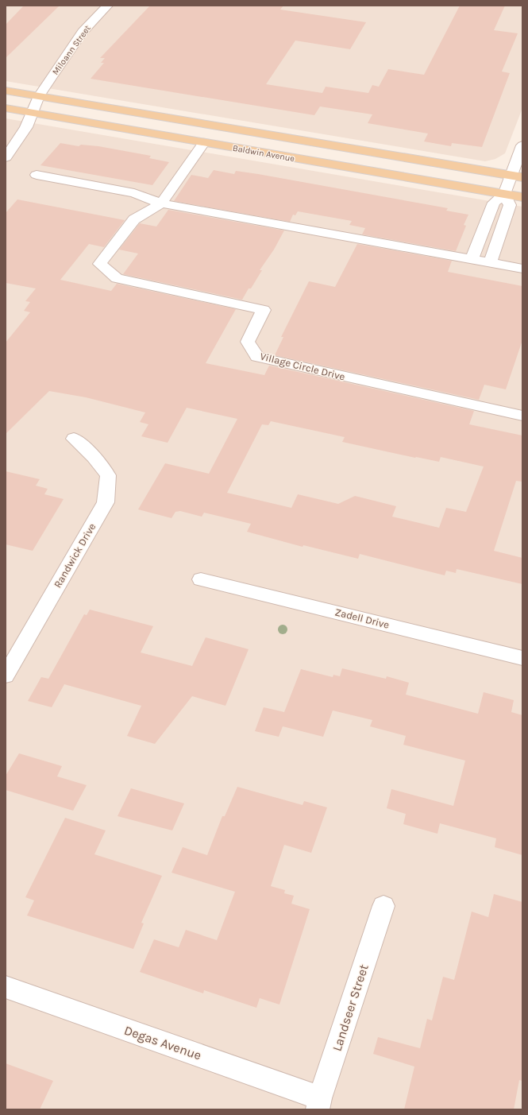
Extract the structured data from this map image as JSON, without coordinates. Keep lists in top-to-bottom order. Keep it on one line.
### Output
{"streets":{"main road":["Baldwin Avenue"],"street":["Miloann Street","Village Circle Drive","Randwick Drive","Zadell Drive","Landseer Street","Degas Avenue"]},"crossings":[["Miloann Street","Baldwin Avenue"],["Baldwin Avenue","Village Circle Drive"],["Landseer Street","Degas Avenue"]]}
